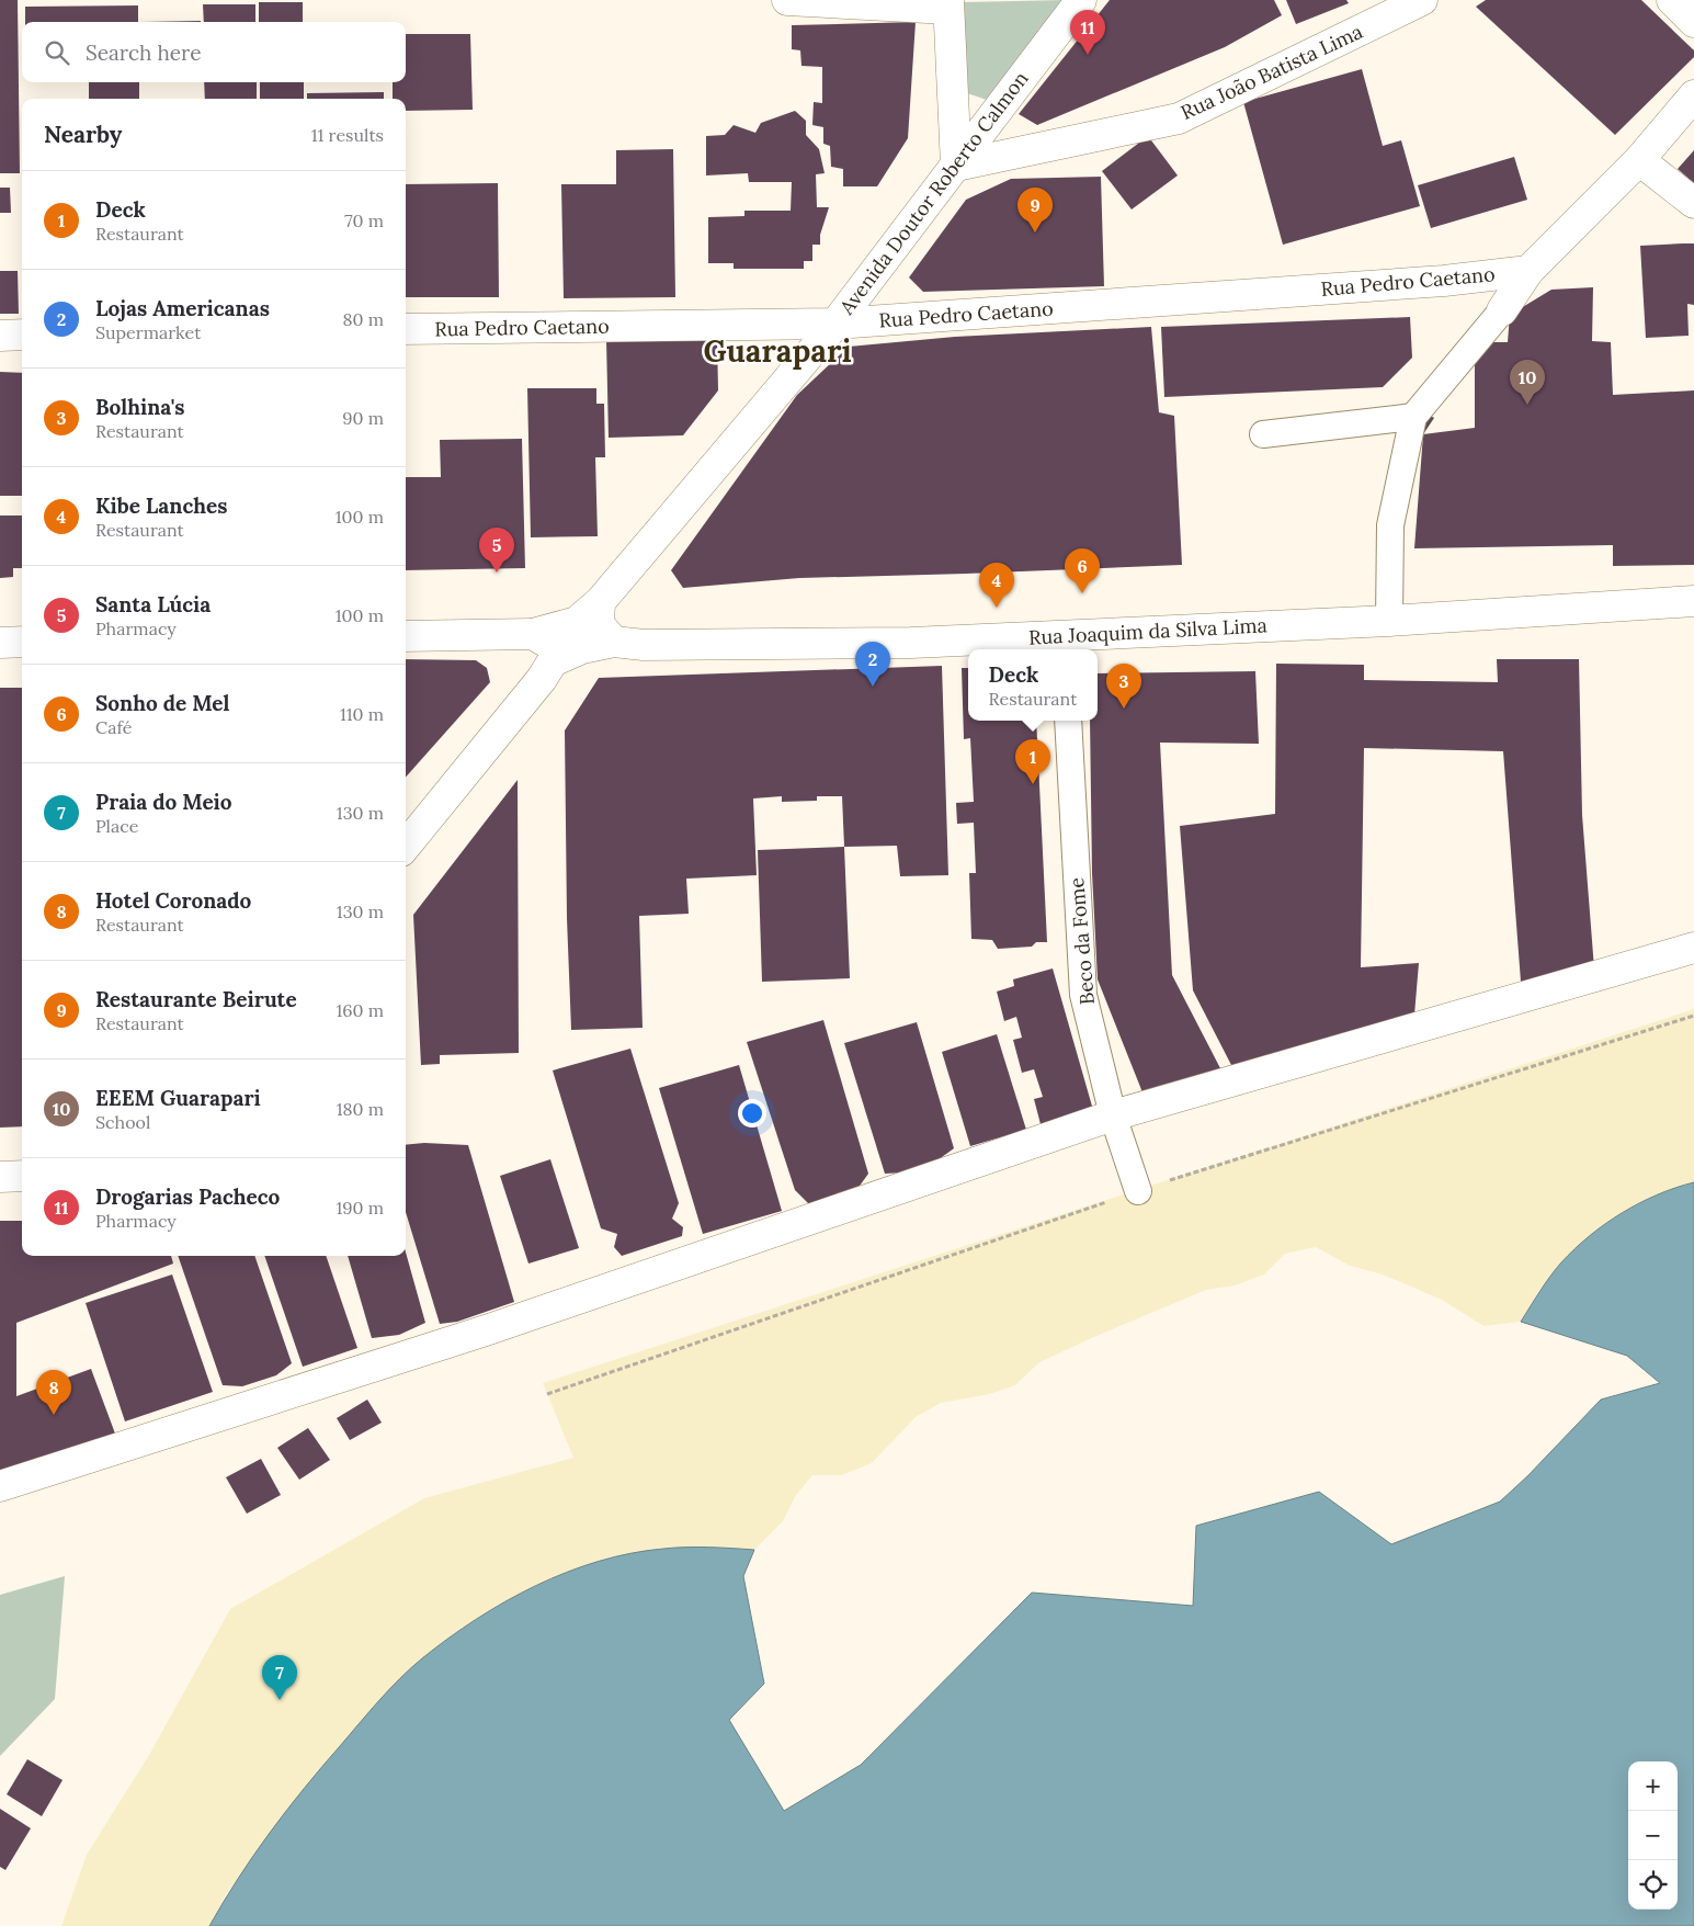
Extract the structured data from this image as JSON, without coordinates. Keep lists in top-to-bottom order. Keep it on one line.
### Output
{"streets":{"street":["Rua João Batista Lima","Avenida Doutor Roberto Calmon","Rua Pedro Caetano","Rua Joaquim da Silva Lima","Beco da Fome"]},"crossings":[["Rua João Batista Lima","Avenida Doutor Roberto Calmon"],["Avenida Doutor Roberto Calmon","Rua Pedro Caetano"]],"districts":["Guarapari"],"page":{"pins":["11","9","10","5","6","4","2","3","1","8","7"],"search":"Search here","heading":["Nearby","11 results"],"list":[{"mark":"1","name":"Deck","note":"Restaurant","value":"70 m"},{"mark":"2","name":"Lojas Americanas","note":"Supermarket","value":"80 m"},{"mark":"3","name":"Bolhina's","note":"Restaurant","value":"90 m"},{"mark":"4","name":"Kibe Lanches","note":"Restaurant","value":"100 m"},{"mark":"5","name":"Santa Lúcia","note":"Pharmacy","value":"100 m"},{"mark":"6","name":"Sonho de Mel","note":"Café","value":"110 m"},{"mark":"7","name":"Praia do Meio","note":"Place","value":"130 m"},{"mark":"8","name":"Hotel Coronado","note":"Restaurant","value":"130 m"},{"mark":"9","name":"Restaurante Beirute","note":"Restaurant","value":"160 m"},{"mark":"10","name":"EEEM Guarapari","note":"School","value":"180 m"},{"mark":"11","name":"Drogarias Pacheco","note":"Pharmacy","value":"190 m"}],"popup":["Deck","Restaurant"],"map_buttons":["+","−"]}}
